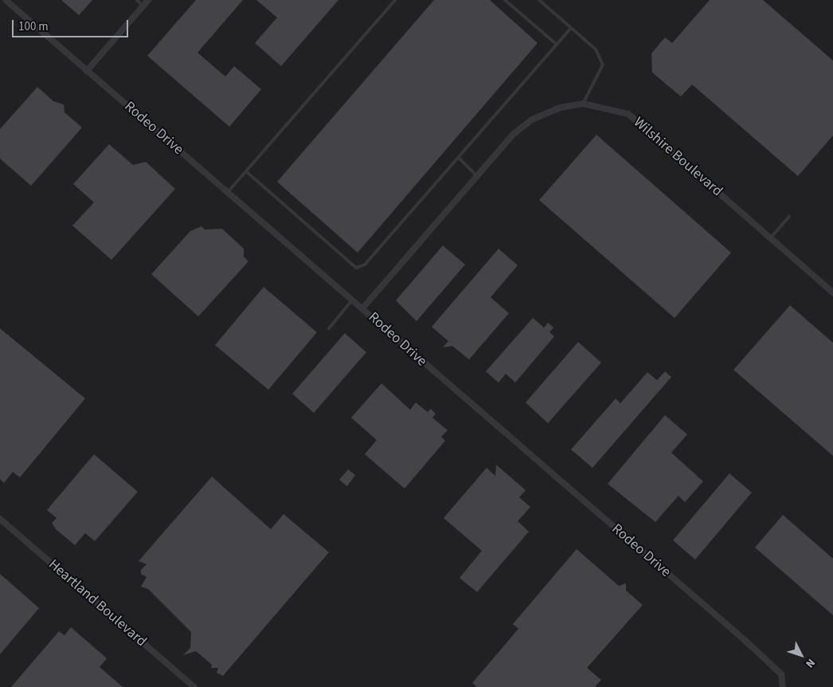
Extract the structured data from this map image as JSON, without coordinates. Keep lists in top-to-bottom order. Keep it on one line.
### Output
{"streets":{"street":["Rodeo Drive","Wilshire Boulevard","Heartland Boulevard"]},"crossings":[["Rodeo Drive","Wilshire Boulevard"]],"scale_bar":"100 m","north":"bottom right"}
